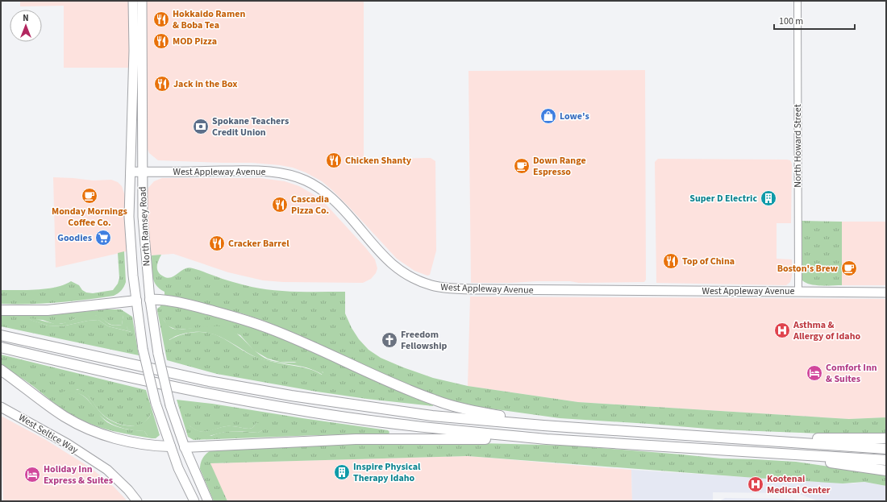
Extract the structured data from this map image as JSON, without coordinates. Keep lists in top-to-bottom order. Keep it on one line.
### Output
{"streets":{"main road":["West Appleway Avenue","North Ramsey Road","West Seltice Way"],"street":["North Howard Street"]},"crossings":[["North Howard Street","West Appleway Avenue"],["West Appleway Avenue","North Ramsey Road"]],"places":{"restaurant":["Hokkaido Ramen & Boba Tea","MOD Pizza","Jack in the Box","Chicken Shanty","Cascadia Pizza Co.","Cracker Barrel","Top of China"],"shop":["Lowe's"],"bank":["Spokane Teachers Credit Union"],"cafe":["Down Range Espresso","Monday Mornings Coffee Co.","Boston's Brew"],"building":["Super D Electric","Inspire Physical Therapy Idaho"],"supermarket":["Goodies"],"hospital":["Asthma & Allergy of Idaho","Kootenai Medical Center"],"church":["Freedom Fellowship"],"hotel":["Comfort Inn & Suites","Holiday Inn Express & Suites"]},"scale_bar":"100 m","north":"top"}
